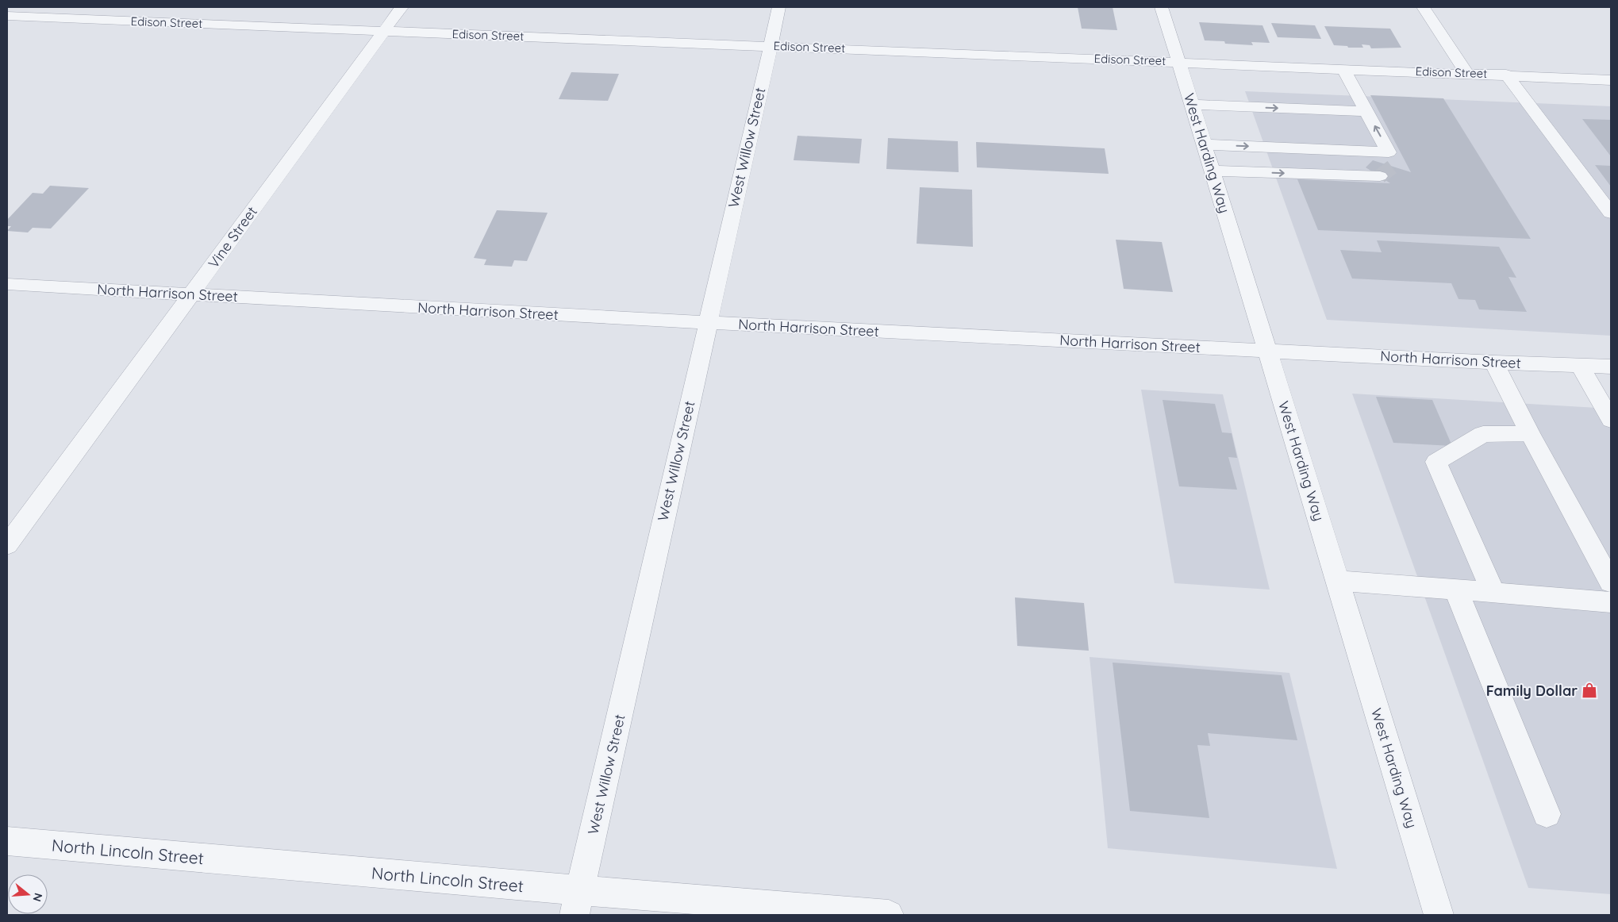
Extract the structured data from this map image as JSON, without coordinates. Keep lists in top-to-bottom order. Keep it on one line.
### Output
{"streets":{"street":["Edison Street","West Willow Street","West Harding Way","Vine Street","North Harrison Street","North Lincoln Street"]},"crossings":[["Edison Street","West Willow Street"],["Edison Street","West Harding Way"],["Edison Street","Vine Street"],["West Willow Street","North Harrison Street"],["West Willow Street","North Lincoln Street"],["West Harding Way","North Harrison Street"],["Vine Street","North Harrison Street"]],"places":{"shop":["Family Dollar"]},"north":"right"}
